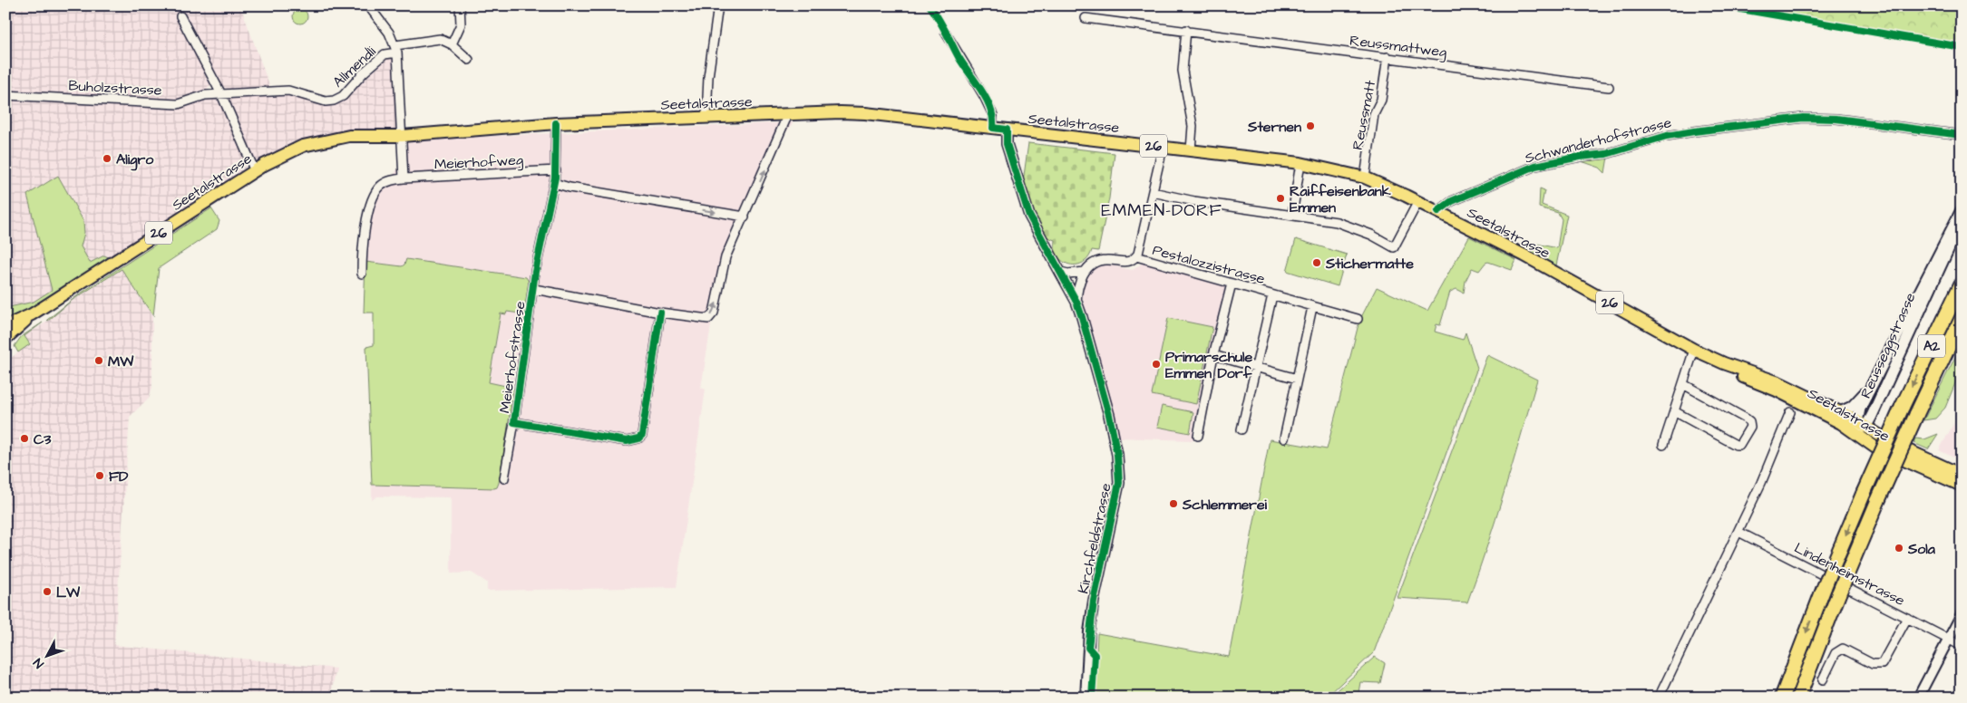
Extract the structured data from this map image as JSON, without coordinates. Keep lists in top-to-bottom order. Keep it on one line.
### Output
{"streets":{"highway":["A2"],"main road":["Seetalstrasse","26","Reusseggstrasse"],"street":["Reussmattweg","Allmendli","Buholzstrasse","Reussmatt","Schwanderhofstrasse","Meierhofweg","Pestalozzistrasse","Meierhofstrasse","Kirchfeldstrasse","Lindenheimstrasse"]},"crossings":[["Reussmattweg","Reussmatt"],["Allmendli","Buholzstrasse"],["Seetalstrasse","Reussmatt"],["Seetalstrasse","Schwanderhofstrasse"],["Seetalstrasse","Pestalozzistrasse"],["Seetalstrasse","Reusseggstrasse"],["Seetalstrasse","Meierhofstrasse"],["Seetalstrasse","Kirchfeldstrasse"],["Meierhofweg","Meierhofstrasse"]],"districts":["EMMEN-DORF"],"places":["Sternen","Aligro","Raiffeisenbank Emmen","Stichermatte","MW","Primarschule Emmen Dorf","C3","FD","Schlemmerei","Sola","LW"],"north":"bottom left"}
